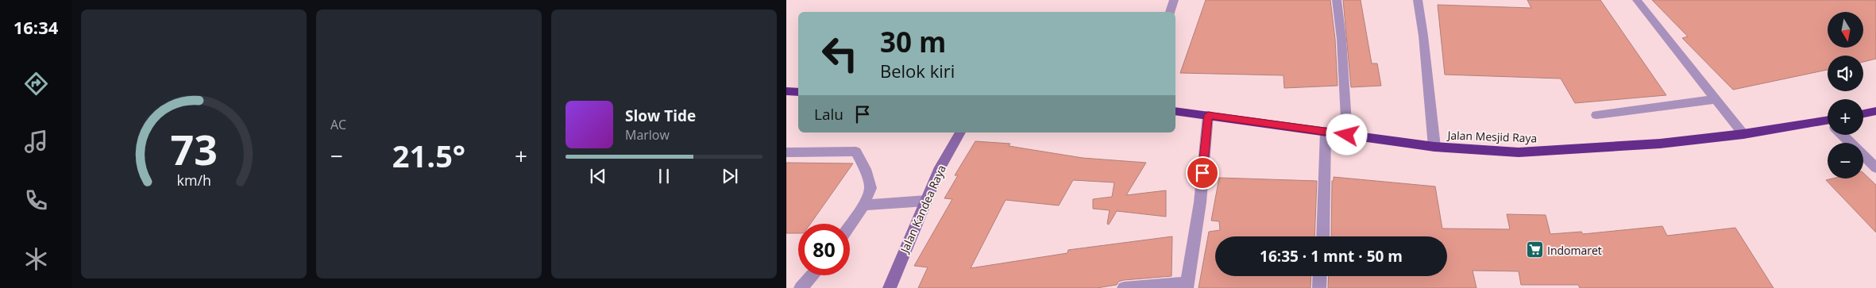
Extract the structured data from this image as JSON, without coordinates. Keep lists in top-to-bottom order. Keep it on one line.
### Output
{"streets":{"highway":["Jalan Mesjid Raya"],"street":["Jalan Kandea Raya"]},"places":{"supermarket":["Indomaret"]},"north":"bottom","page":{"tabs":"16:34","tile":"AC","map_buttons":["+","−"],"turn":["30 m","Belok kiri"],"then":"Lalu","song":["Slow Tide","Marlow"],"heat":["−","21.5°","+"],"limit":"80","trip":"16:35 · 1 mnt · 50 m","gauge":["73","km/h"]}}
